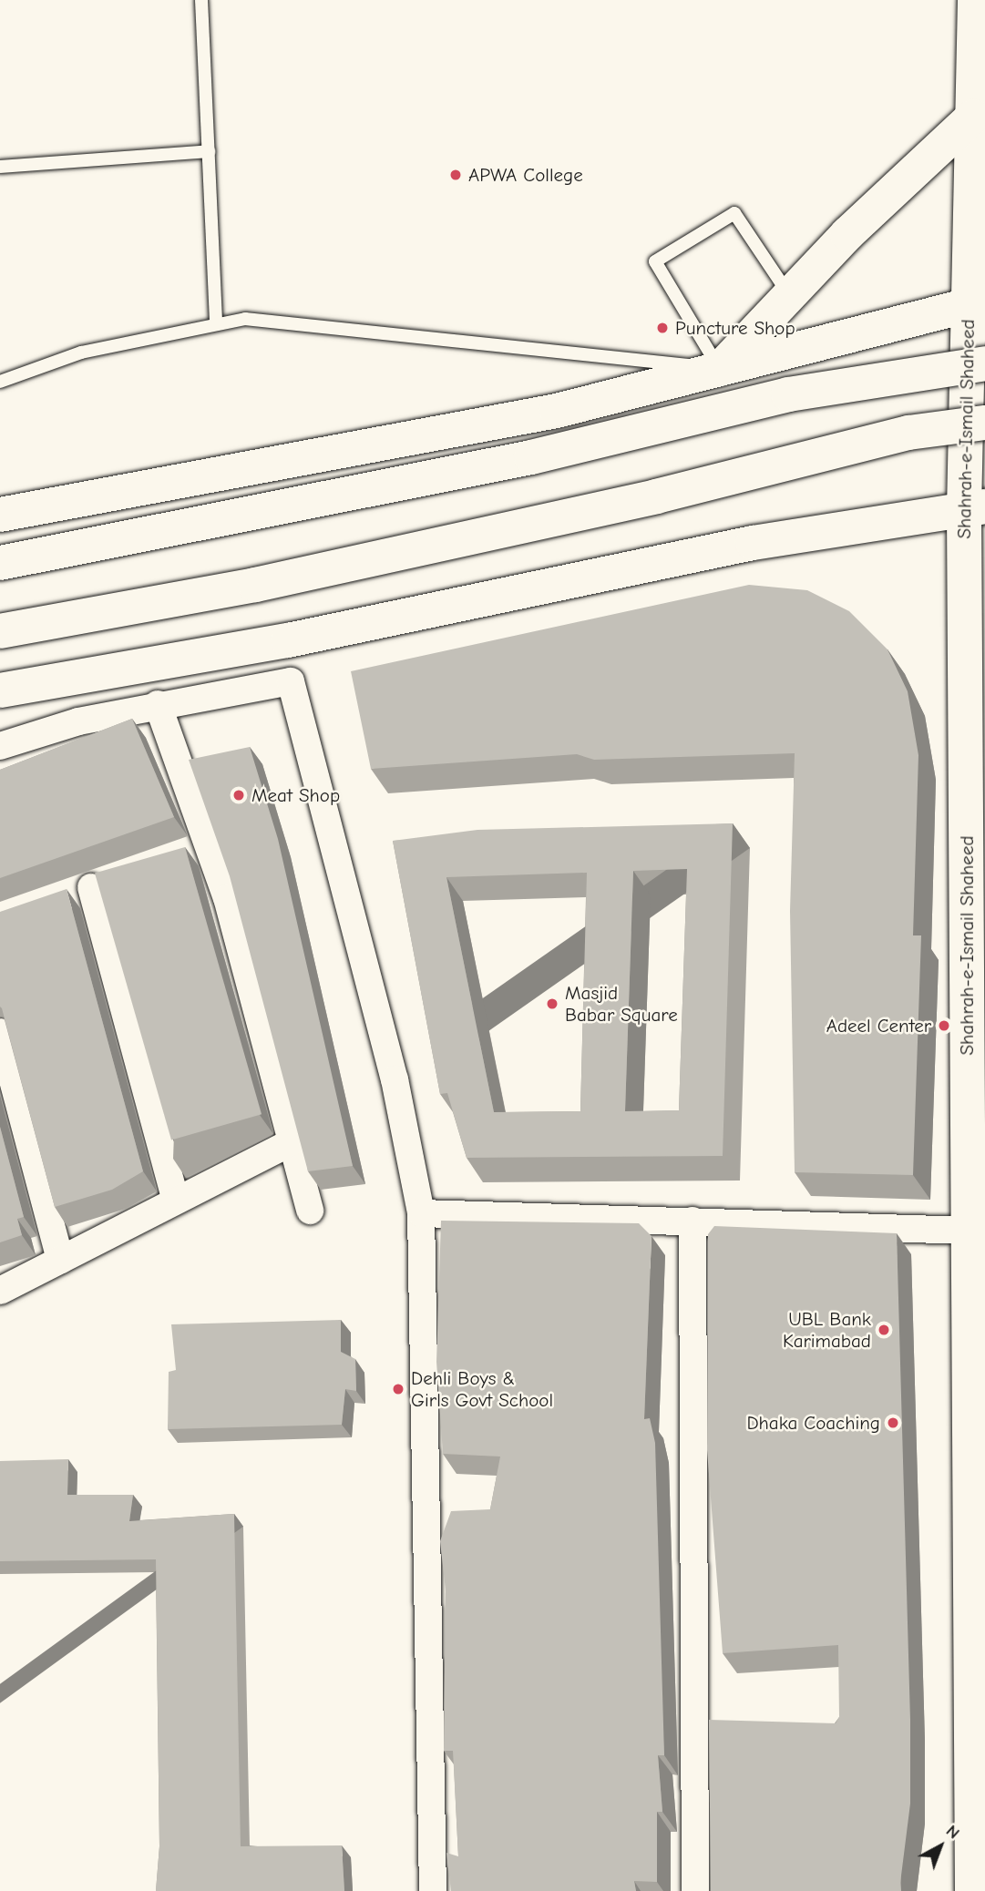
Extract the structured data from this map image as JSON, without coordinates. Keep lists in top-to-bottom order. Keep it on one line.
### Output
{"streets":{"main road":["Shahrah-e-Ismail Shaheed"]},"places":["APWA College","Puncture Shop","Meat Shop","Masjid Babar Square","Adeel Center","UBL Bank Karimabad","Dehli Boys & Girls Govt School","Dhaka Coaching"],"north":"top right"}
